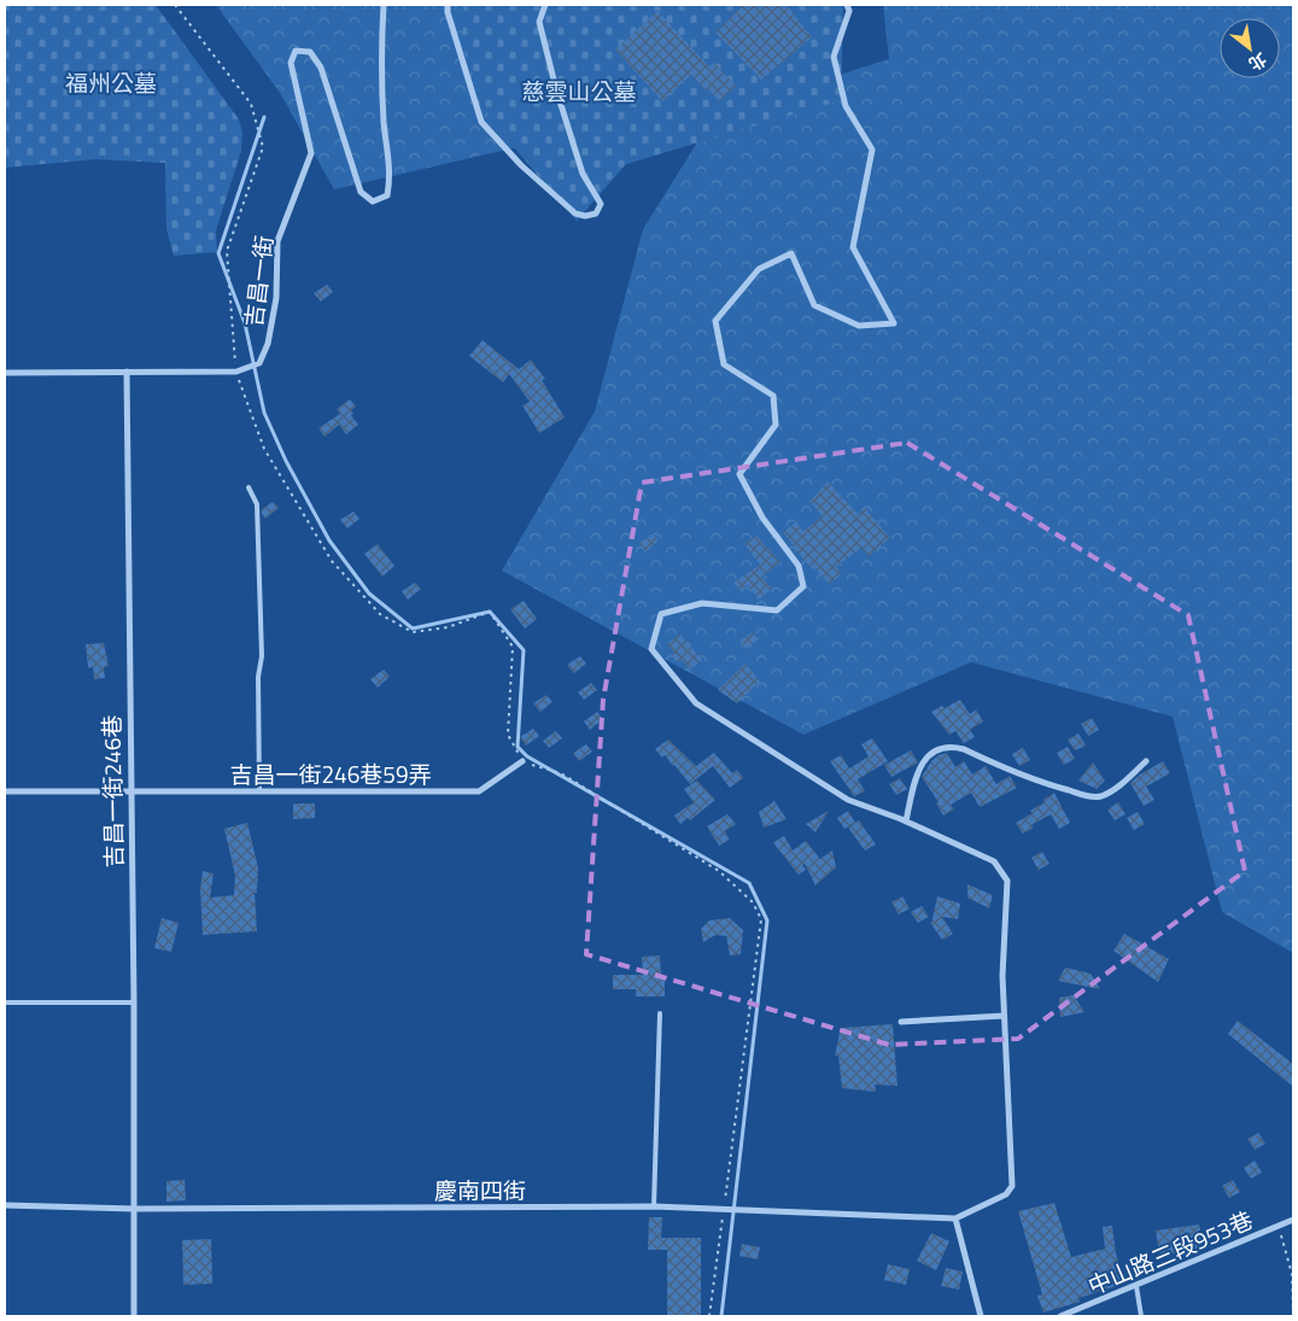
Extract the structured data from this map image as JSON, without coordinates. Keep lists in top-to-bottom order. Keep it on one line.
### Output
{"streets":{"street":["吉昌一街","吉昌一街246巷59弄","吉昌一街246巷","慶南四街","中山路三段953巷"]},"crossings":[["吉昌一街246巷59弄","吉昌一街246巷"],["吉昌一街246巷","慶南四街"]],"parks":["福州公墓","慈雲山公墓"],"north":"bottom right"}
